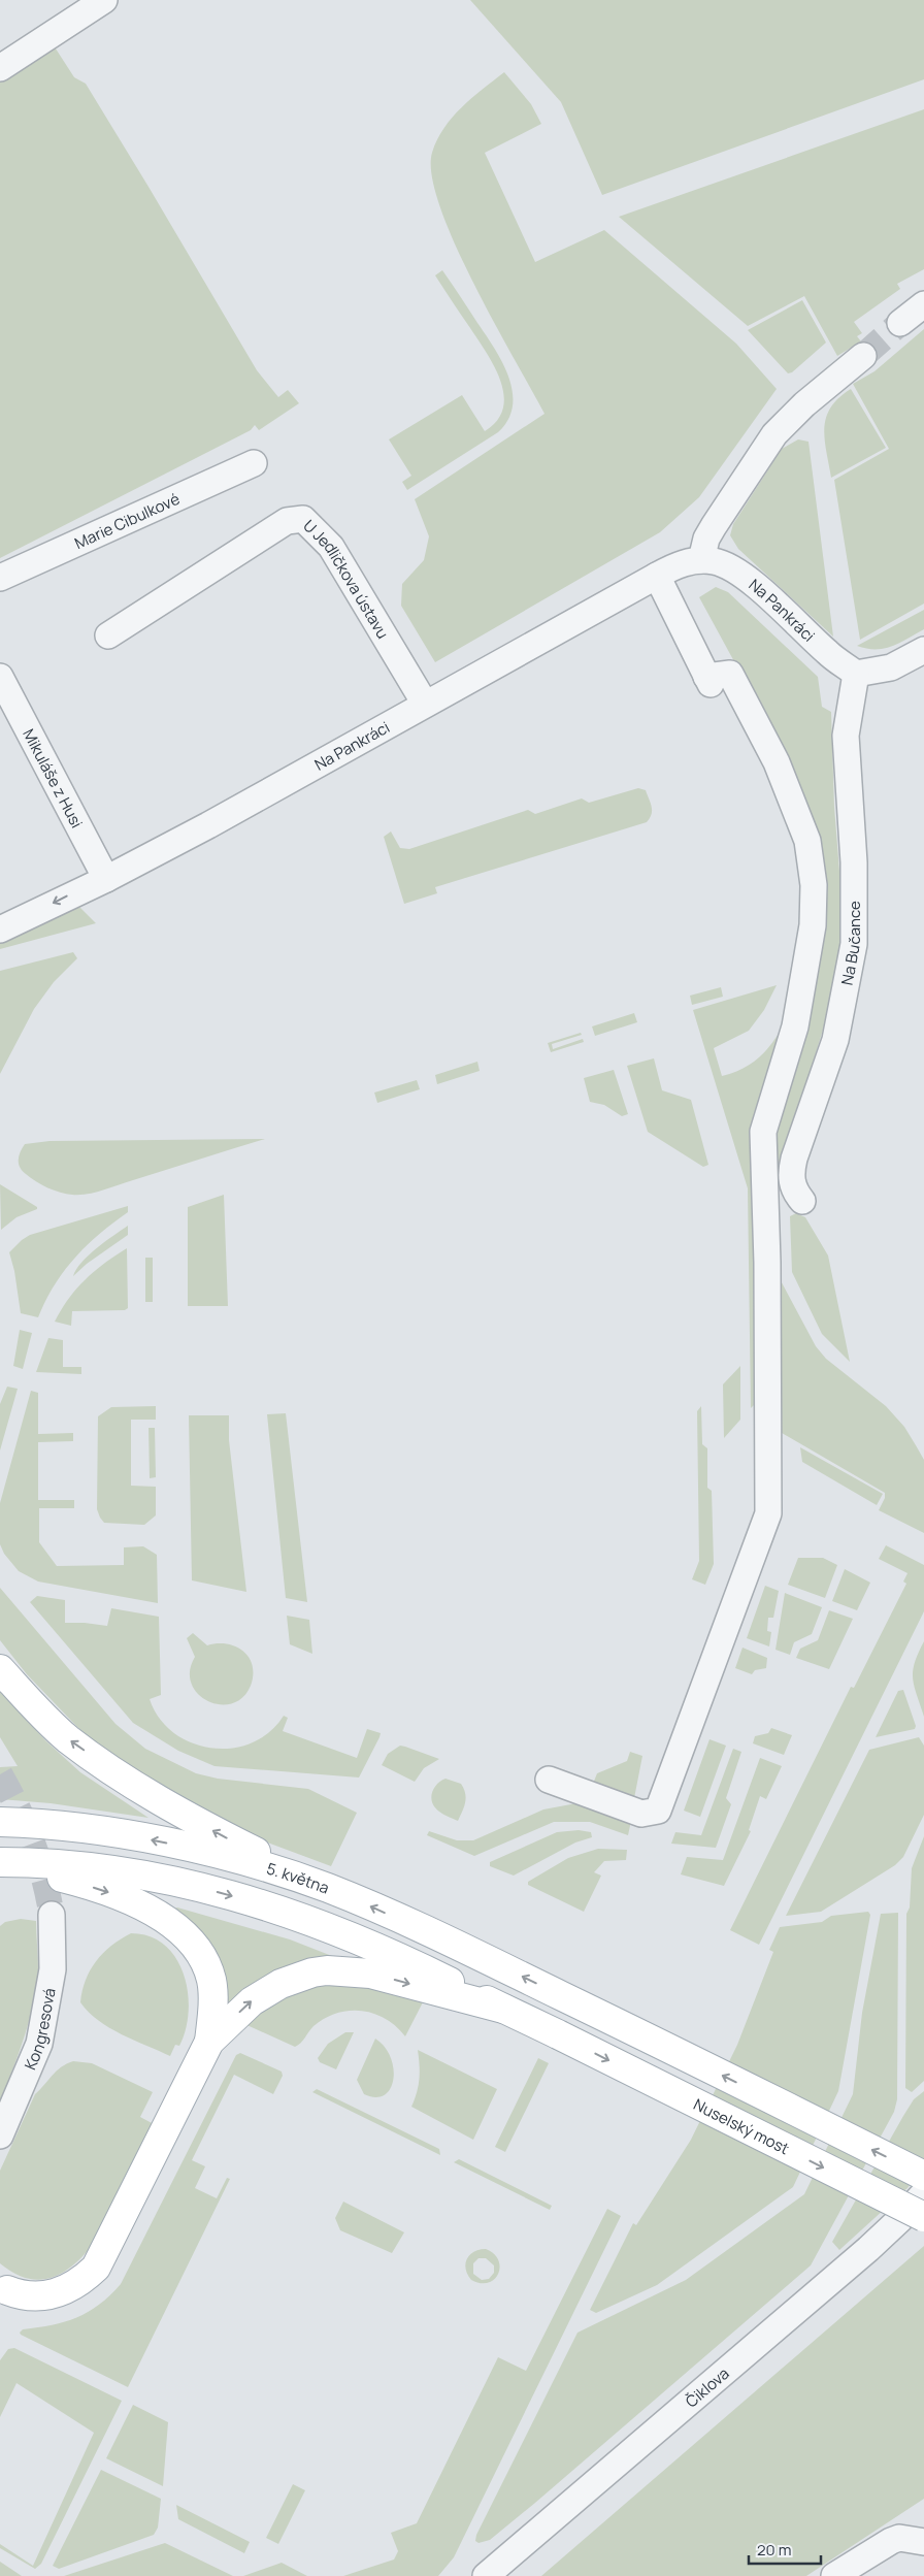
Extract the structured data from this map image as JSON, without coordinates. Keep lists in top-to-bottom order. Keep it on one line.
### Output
{"streets":{"main road":["5. května","Nuselský most"],"street":["Marie Cibulkové","U Jedličkova ústavu","Na Pankráci","Mikuláše z Husi","Na Bučance","Kongresová","Čiklova"]},"crossings":[["U Jedličkova ústavu","Na Pankráci"],["Na Pankráci","Mikuláše z Husi"],["Na Pankráci","Na Bučance"]],"one_way":["Nuselský most"],"scale_bar":"20 m"}
